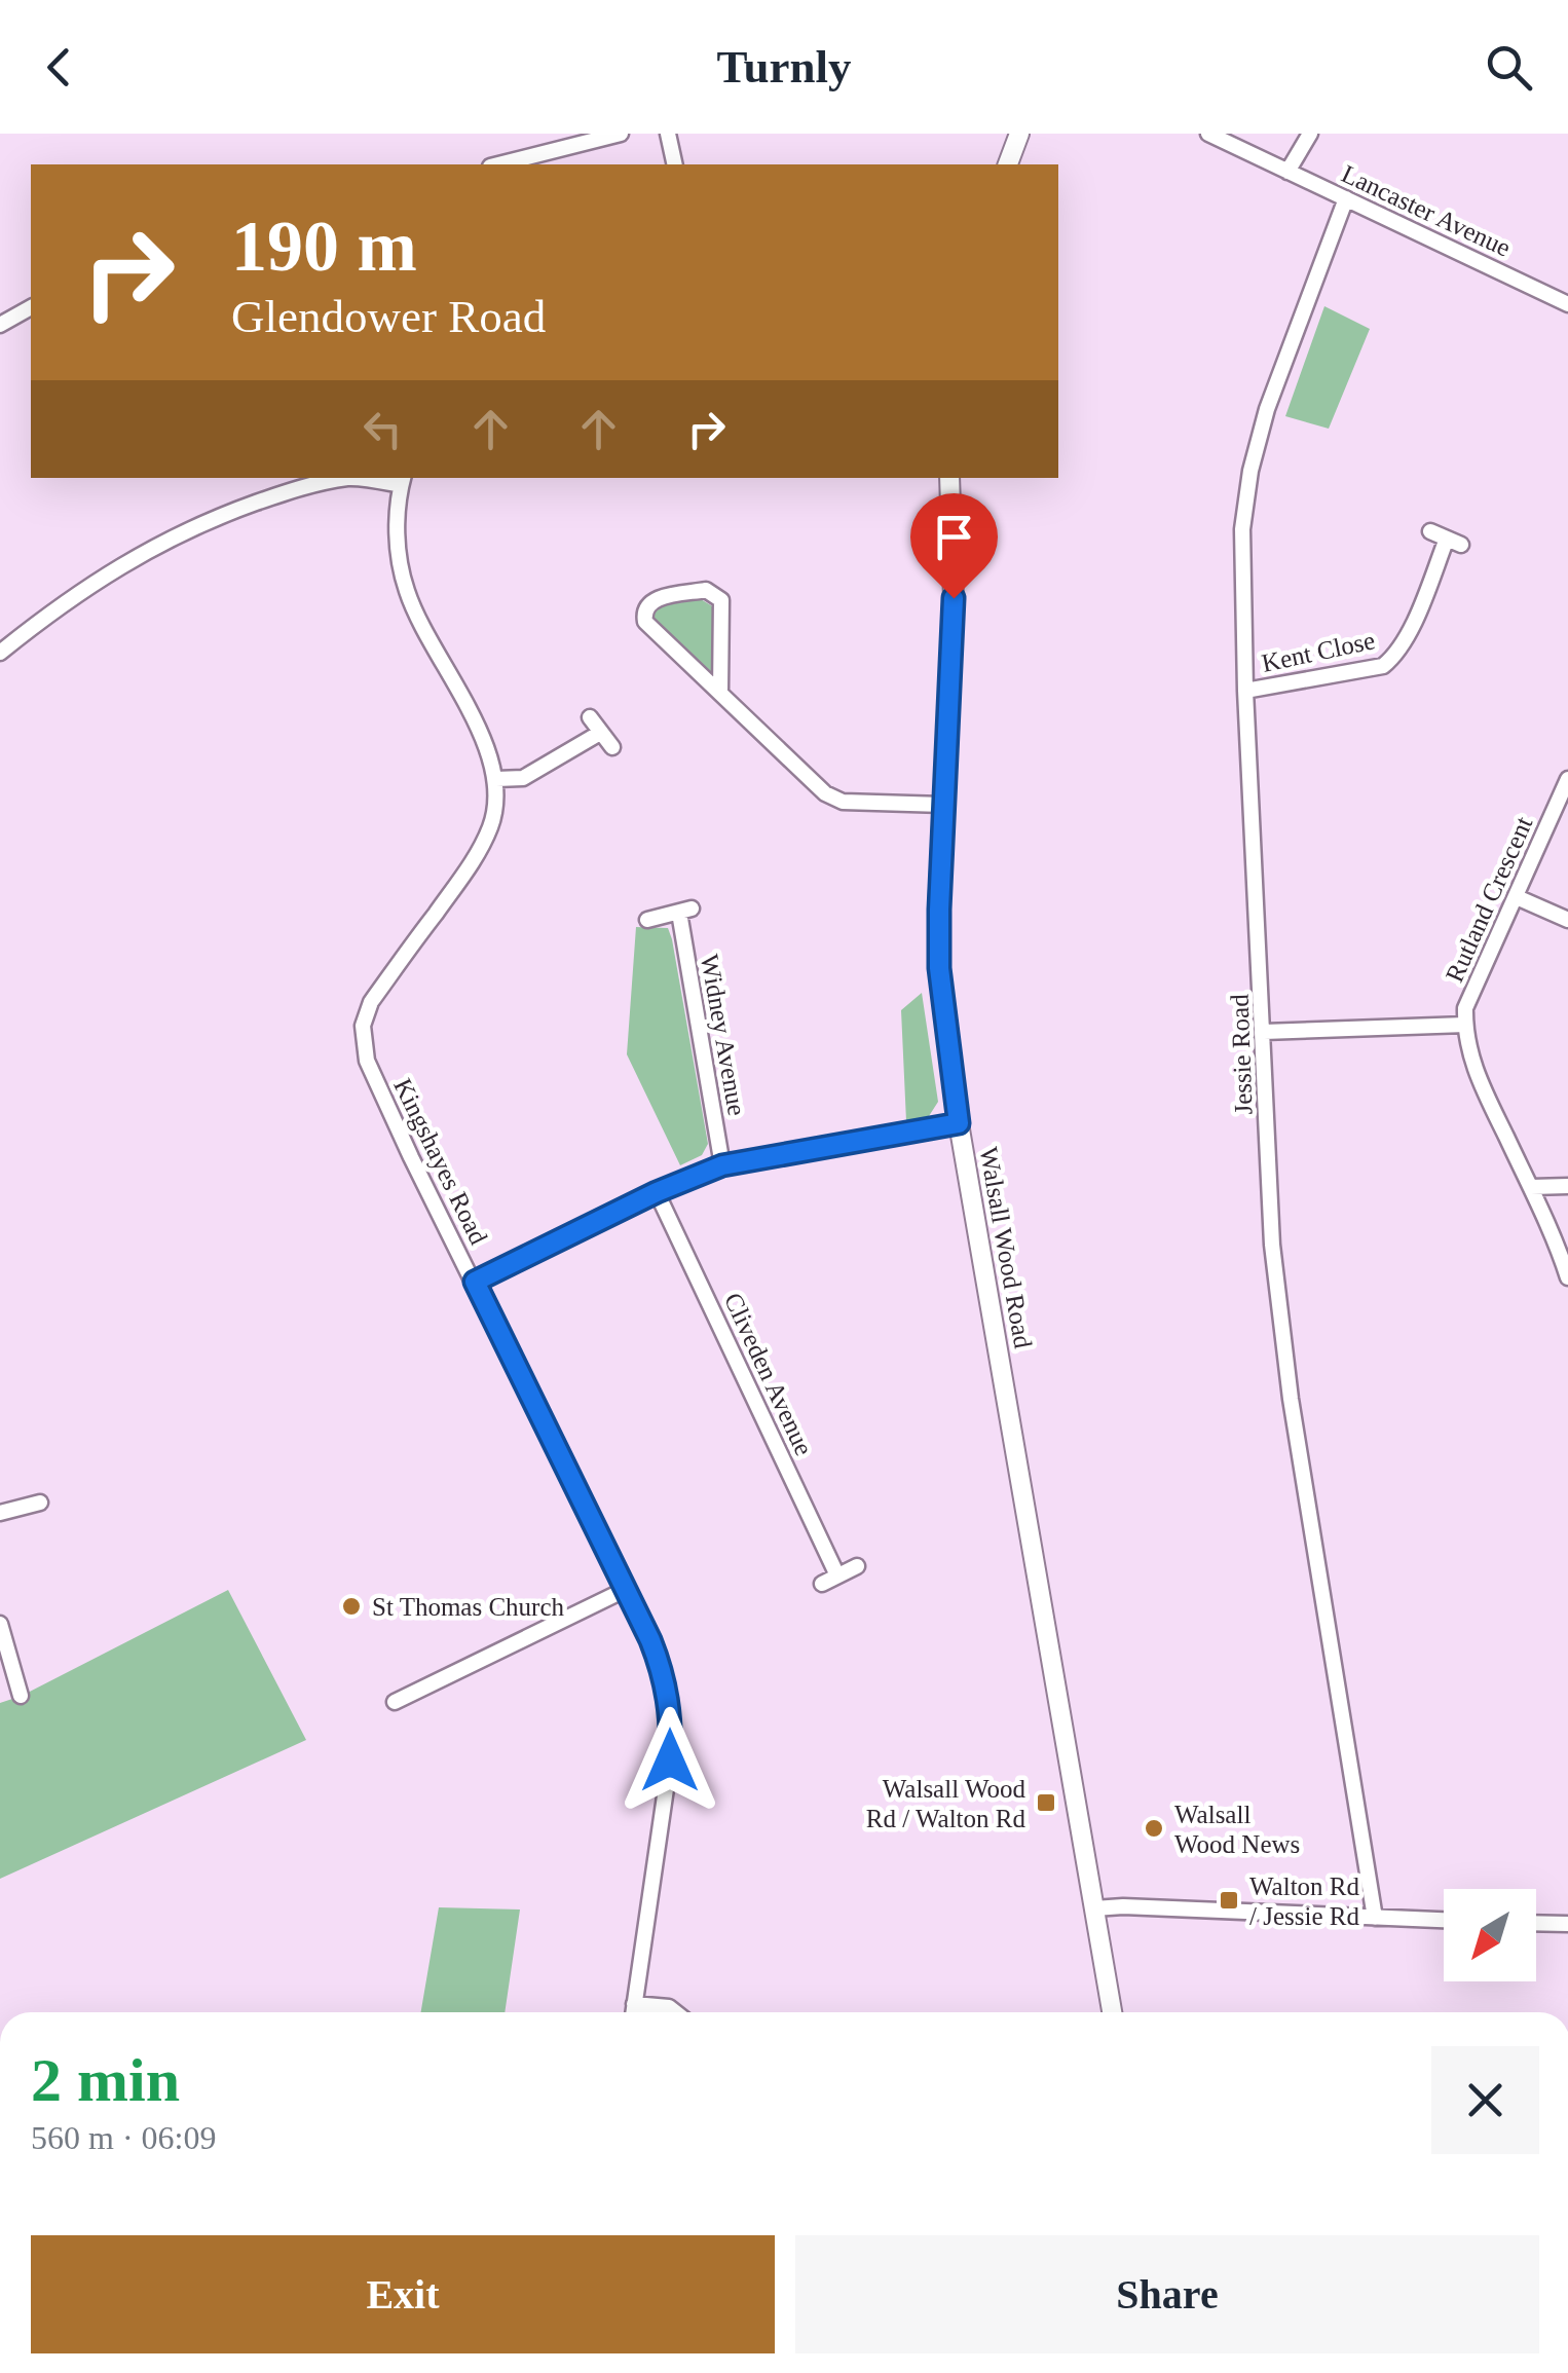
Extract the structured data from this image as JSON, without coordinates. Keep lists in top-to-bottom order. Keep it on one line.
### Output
{"streets":{"street":["Lancaster Avenue","Kent Close","Rutland Crescent","Widney Avenue","Jessie Road","Kingshayes Road","Walsall Wood Road","Cliveden Avenue"]},"crossings":[["Lancaster Avenue","Jessie Road"],["Kent Close","Jessie Road"],["Rutland Crescent","Jessie Road"]],"places":{"other":["St Thomas Church","Walsall Wood News"],"transit":["Walsall Wood Rd / Walton Rd","Walton Rd / Jessie Rd"]},"north":"bottom left","page":{"header":"Turnly","turn":["190 m","Glendower Road"],"heading":["2 min","560 m · 06:09"],"buttons":["Exit","Share"]}}
